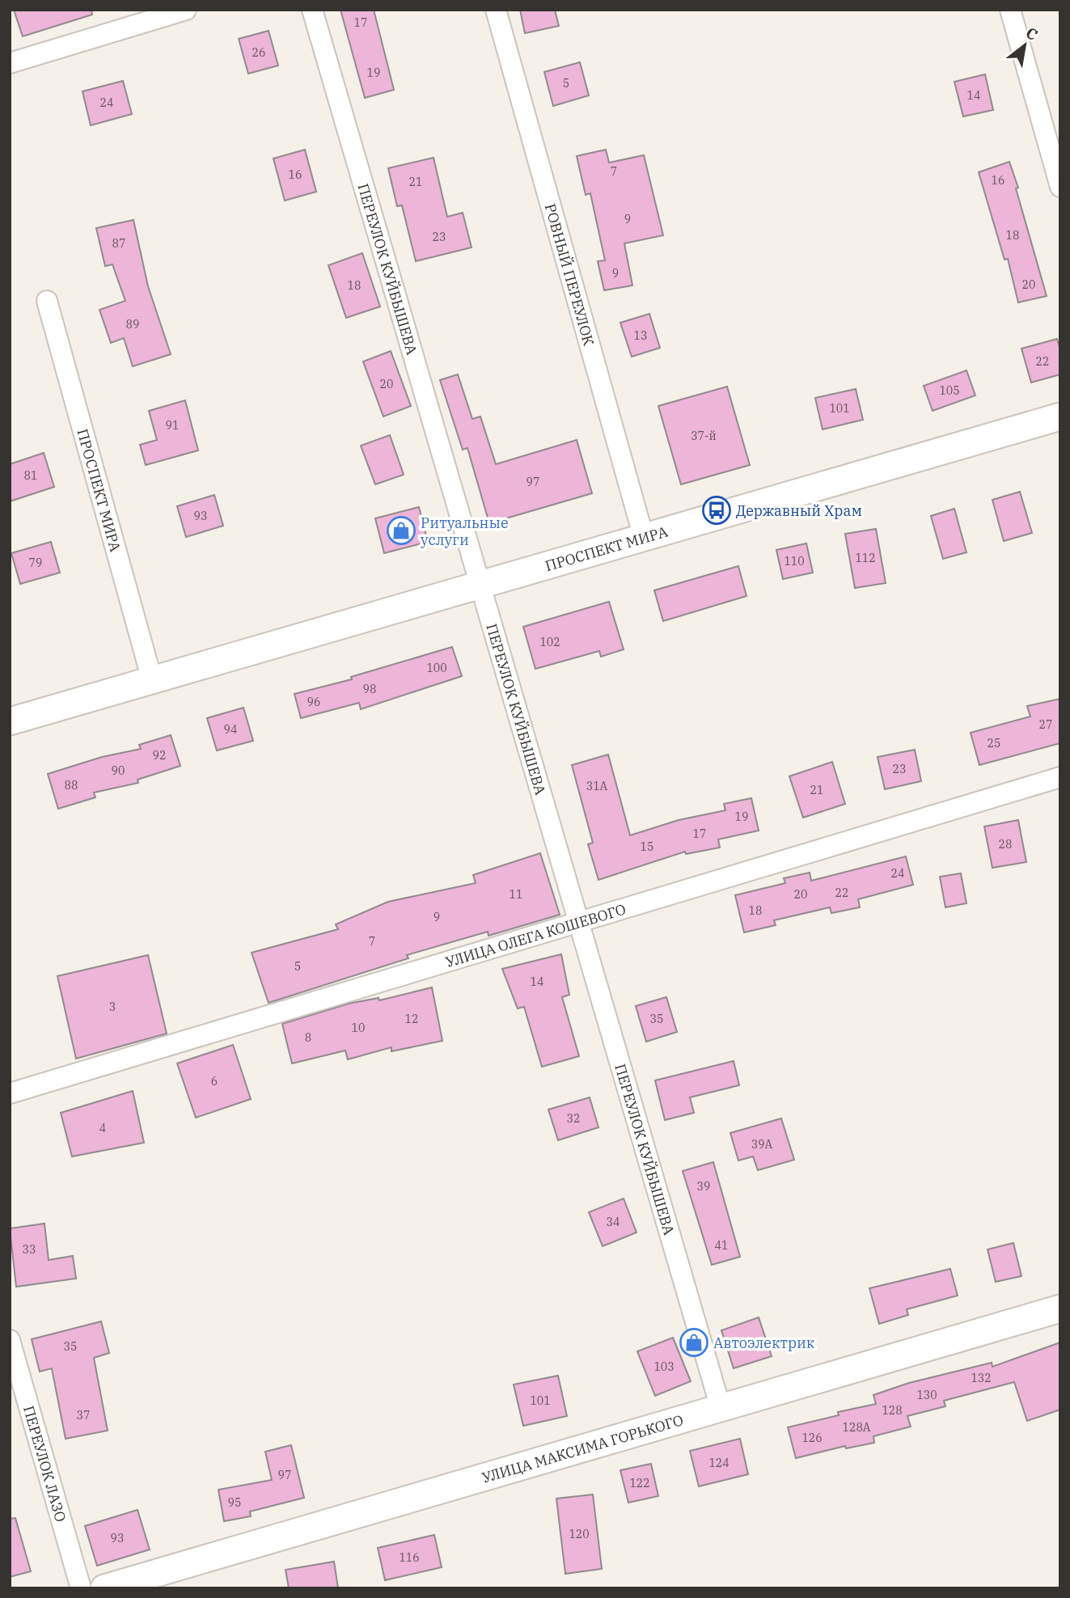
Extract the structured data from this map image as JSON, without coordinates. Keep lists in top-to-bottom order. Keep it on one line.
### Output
{"streets":{"main road":["ПРОСПЕКТ МИРА","УЛИЦА МАКСИМА ГОРЬКОГО"],"street":["ПЕРЕУЛОК КУЙБЫШЕВА","РОВНЫЙ ПЕРЕУЛОК","УЛИЦА ОЛЕГА КОШЕВОГО","ПЕРЕУЛОК ЛАЗО"]},"crossings":[["ПЕРЕУЛОК КУЙБЫШЕВА","ПРОСПЕКТ МИРА"],["ПЕРЕУЛОК КУЙБЫШЕВА","УЛИЦА ОЛЕГА КОШЕВОГО"],["ПЕРЕУЛОК КУЙБЫШЕВА","УЛИЦА МАКСИМА ГОРЬКОГО"],["РОВНЫЙ ПЕРЕУЛОК","ПРОСПЕКТ МИРА"]],"places":{"bus stop":["Державный Храм"],"shop":["Ритуальные услуги","Автоэлектрик"]},"house_numbers":["17","26","19","5","14","24","7","16","16","21","9","18","23","87","9","20","18","89","13","22","20","105","101","91","37-й","81","97","93","112","110","79","102","100","98","96","27","94","25","92","23","90","88","31А","21","19","17","28","15","24","22","11","20","18","9","7","5","14","3","12","35","10","8","6","32","4","39А","39","34","41","33","35","103","132","130","101","128","37","128А","126","124","97","122","95","120","93","116"],"north":"top right"}
